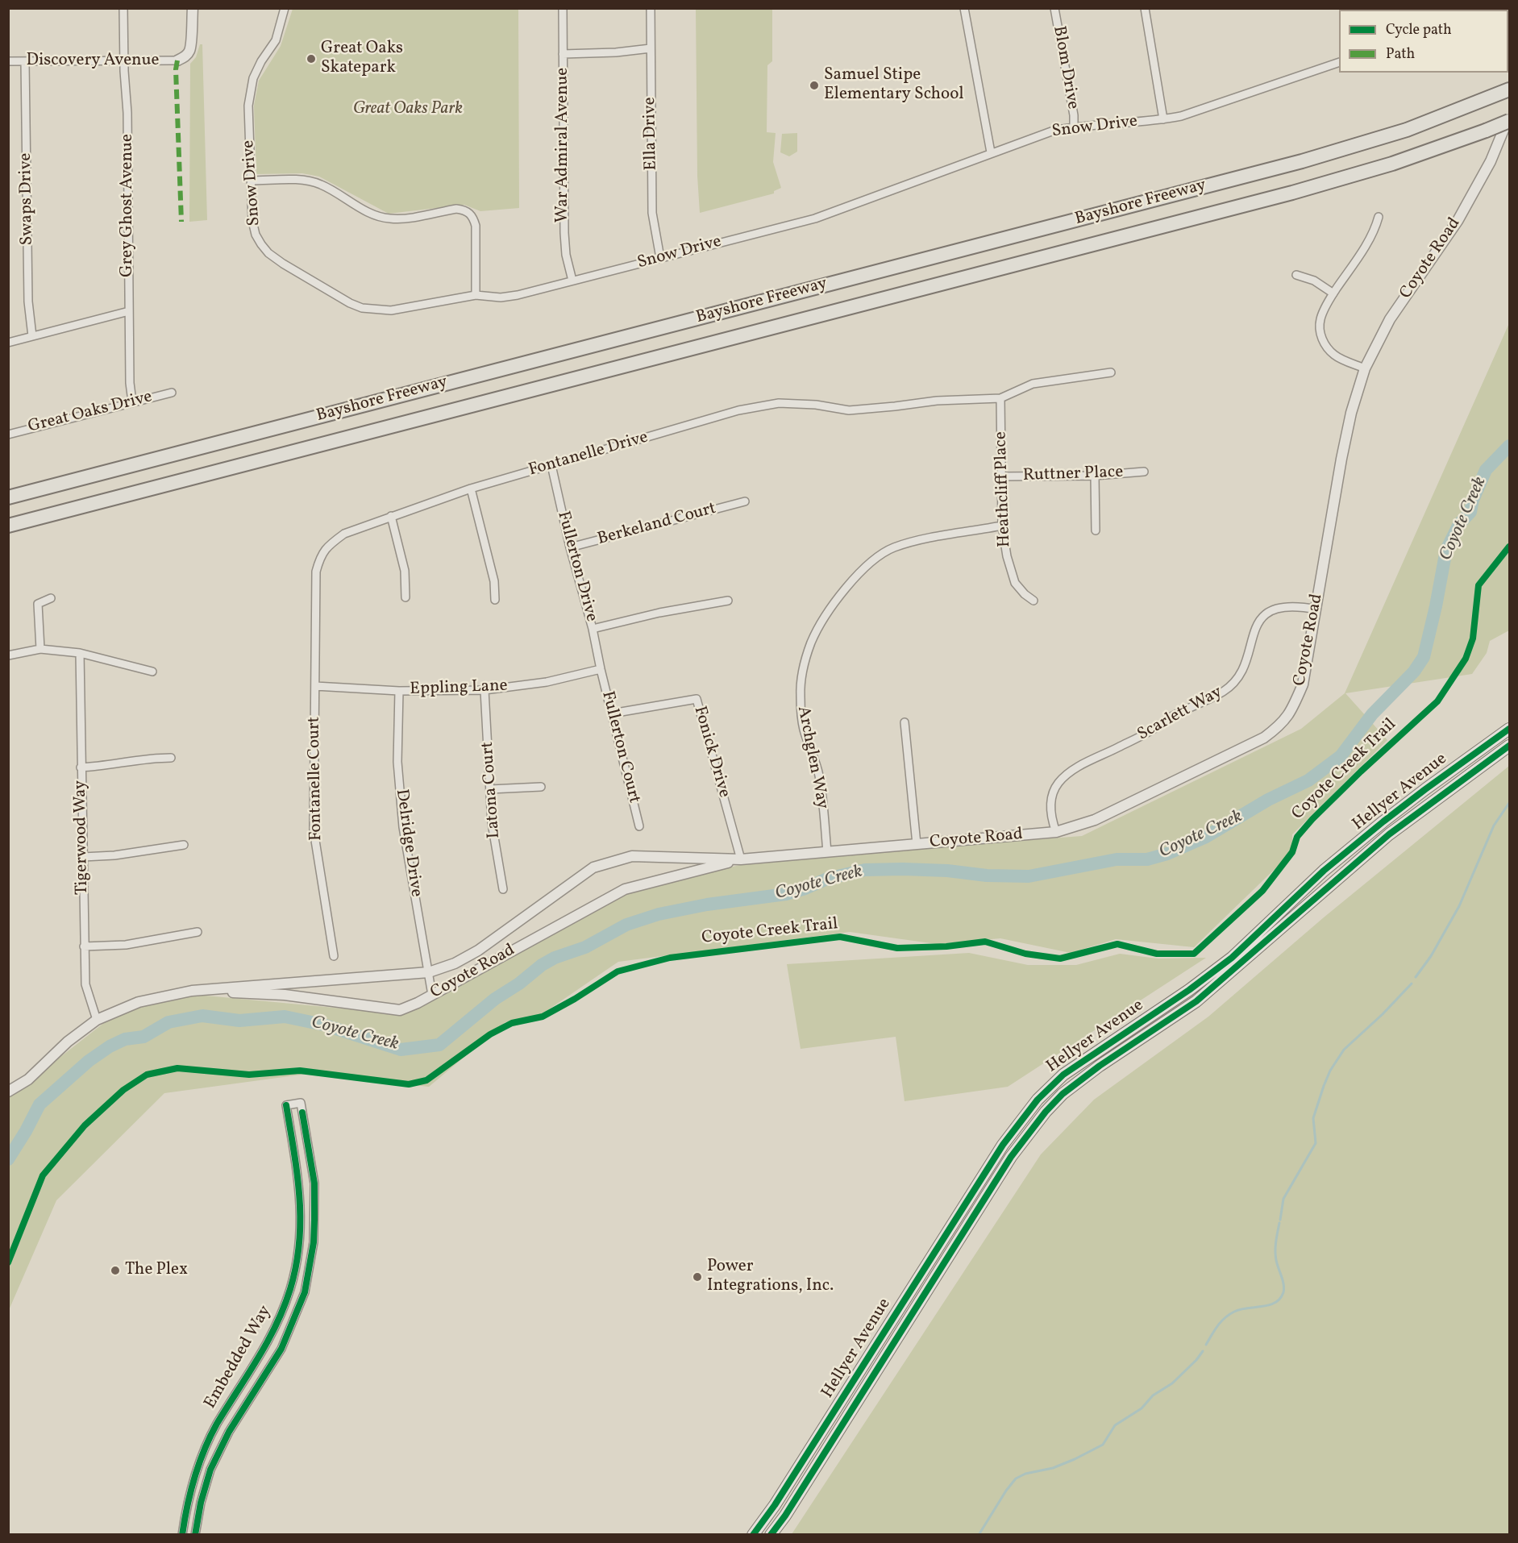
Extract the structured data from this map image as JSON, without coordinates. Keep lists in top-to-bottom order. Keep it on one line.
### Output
{"streets":{"highway":["Bayshore Freeway"],"main road":["Hellyer Avenue"],"street":["Discovery Avenue","Blom Drive","Snow Drive","Ella Drive","War Admiral Avenue","Swaps Drive","Grey Ghost Avenue","Coyote Road","Great Oaks Drive","Fontanelle Drive","Ruttner Place","Heathcliff Place","Berkeland Court","Fullerton Drive","Eppling Lane","Scarlett Way","Fullerton Court","Fonick Drive","Archglen Way","Fontanelle Court","Latona Court","Tigerwood Way","Delridge Drive","Embedded Way"],"cycle path":["Coyote Creek Trail"]},"crossings":[["Discovery Avenue","Swaps Drive"],["Discovery Avenue","Grey Ghost Avenue"],["Blom Drive","Snow Drive"],["Snow Drive","Ella Drive"],["Snow Drive","War Admiral Avenue"],["Grey Ghost Avenue","Great Oaks Drive"],["Coyote Road","Scarlett Way"],["Coyote Road","Fonick Drive"],["Coyote Road","Archglen Way"],["Coyote Road","Tigerwood Way"],["Coyote Road","Delridge Drive"],["Fontanelle Drive","Heathcliff Place"],["Fontanelle Drive","Fullerton Drive"],["Fontanelle Drive","Eppling Lane"],["Fontanelle Drive","Fontanelle Court"],["Ruttner Place","Heathcliff Place"],["Heathcliff Place","Archglen Way"],["Berkeland Court","Fullerton Drive"],["Fullerton Drive","Eppling Lane"],["Fullerton Drive","Fullerton Court"],["Eppling Lane","Fullerton Court"],["Eppling Lane","Fontanelle Court"],["Eppling Lane","Latona Court"],["Eppling Lane","Delridge Drive"],["Fullerton Court","Fonick Drive"]],"water":["Coyote Creek"],"parks":["Great Oaks Park"],"places":["Great Oaks Skatepark","Samuel Stipe Elementary School","The Plex","Power Integrations, Inc."],"legend":["Cycle path","Path"]}
